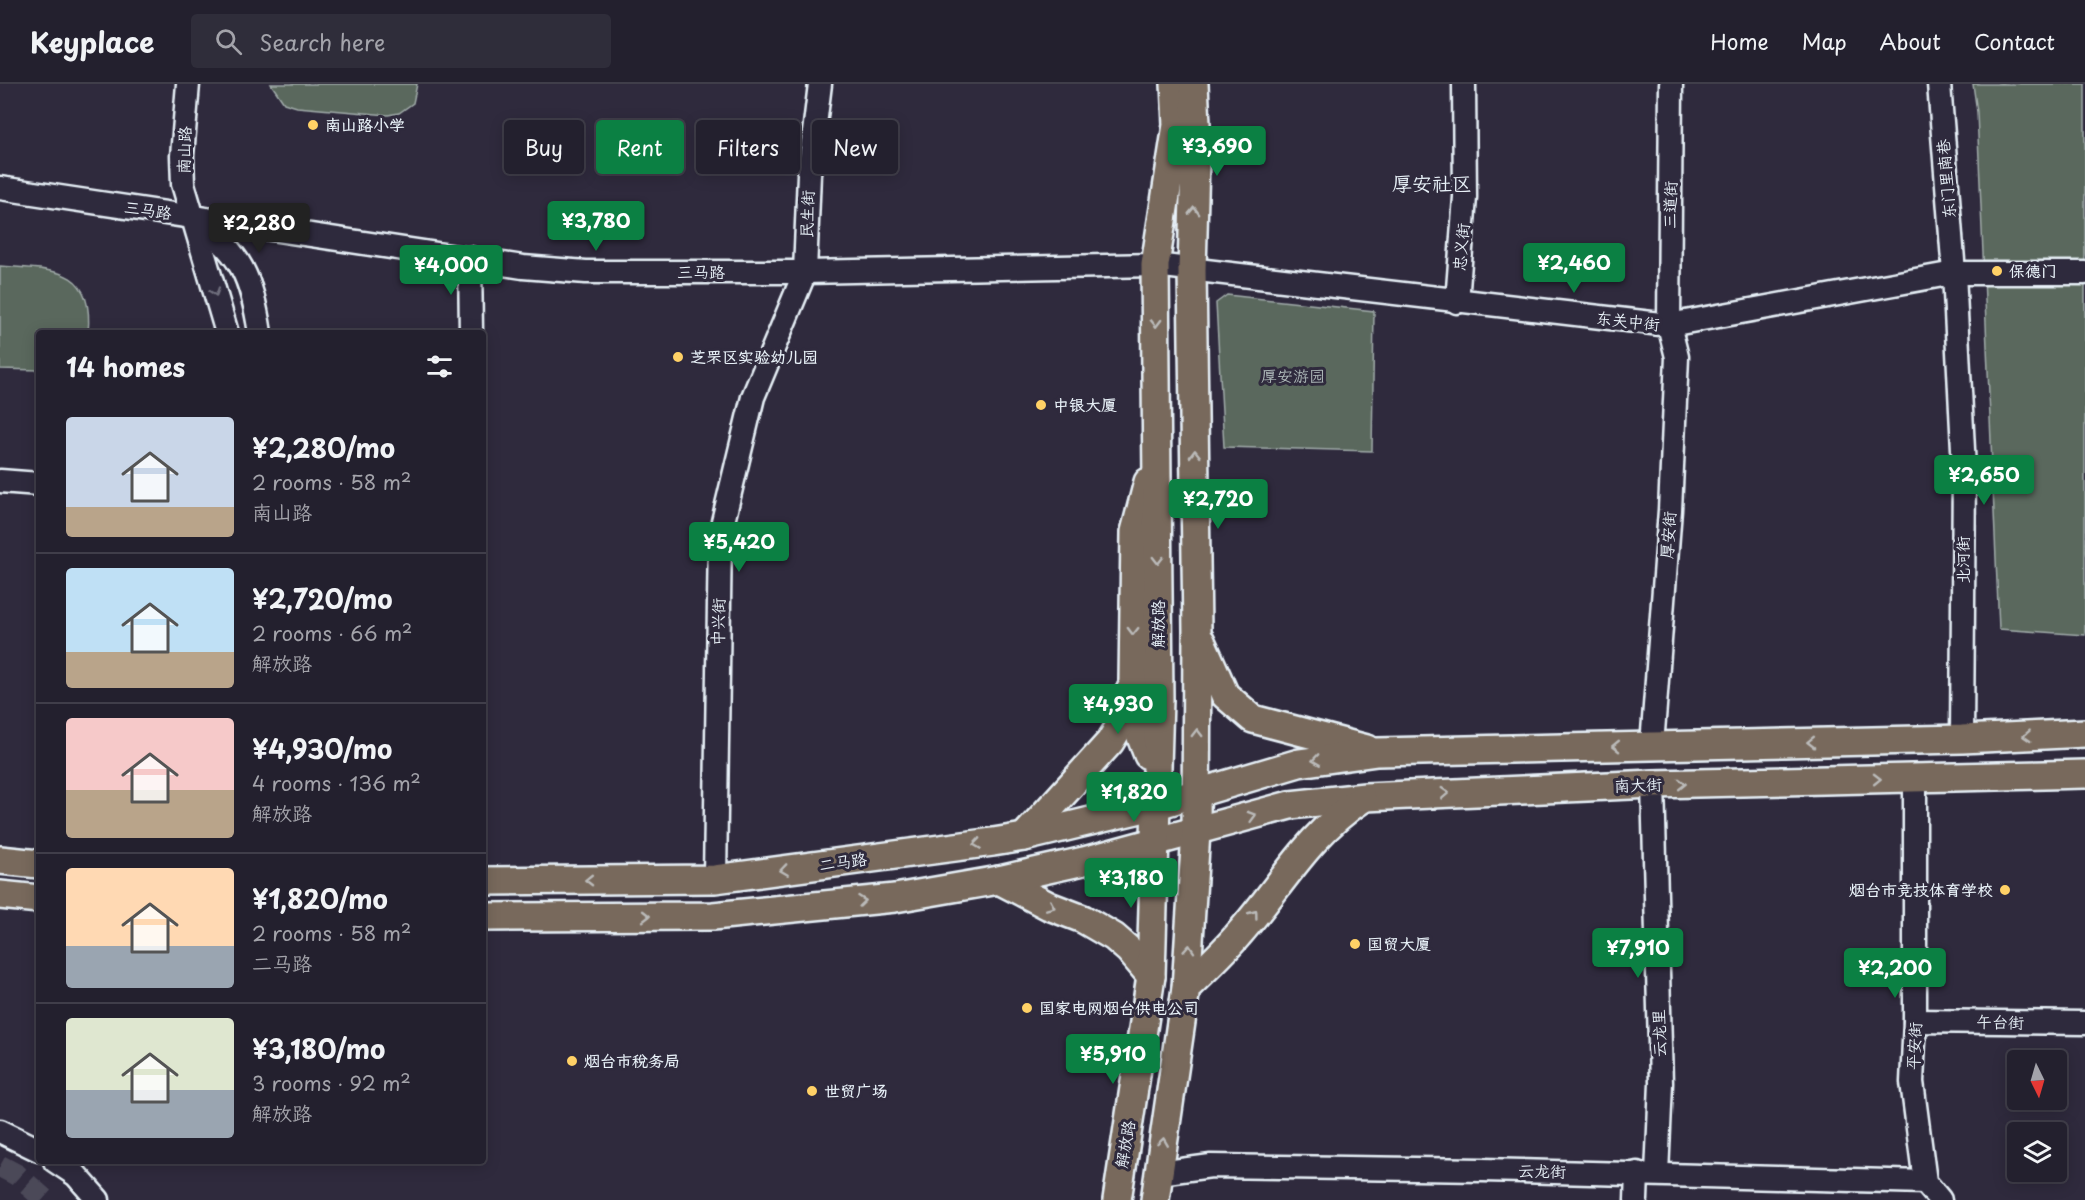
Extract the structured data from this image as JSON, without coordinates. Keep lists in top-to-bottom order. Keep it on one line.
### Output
{"streets":{"main road":["解放路","南大街","二马路"],"street":["南山路","东门里南巷","三道街","三马路","民生街","忠义街","东关中街","厚安街","北河街","中兴街","午台街","云龙里","平安街","云龙街"]},"crossings":[["南山路","三马路"],["东门里南巷","东关中街"],["东门里南巷","北河街"],["三道街","东关中街"],["三道街","厚安街"],["三马路","民生街"],["三马路","东关中街"],["三马路","中兴街"],["三马路","解放路"],["民生街","中兴街"],["忠义街","东关中街"],["东关中街","厚安街"],["东关中街","北河街"],["中兴街","二马路"],["解放路","二马路"],["南大街","云龙里"],["南大街","平安街"],["午台街","平安街"],["云龙里","云龙街"],["平安街","云龙街"]],"districts":["厚安社区"],"parks":["厚安游园"],"places":["南山路小学","保德门","芝罘区实验幼儿园","中银大厦","烟台市竞技体育学校","国贸大厦","国家电网烟台供电公司","烟台市税务局","世贸广场"],"north":"bottom","page":{"header":"Keyplace","search":"Search here","nav":["Home","Map","About","Contact"],"chip":["Buy","Rent","Filters","New"],"price":["¥3,690","¥3,780","¥2,280","¥2,460","¥4,000","¥2,650","¥2,720","¥5,420","¥4,930","¥1,820","¥3,180","¥7,910","¥2,200","¥5,910"],"heading":"14 homes","list":[{"name":"¥2,280/mo","note":"2 rooms · 58 m² · 南山路"},{"name":"¥2,720/mo","note":"2 rooms · 66 m² · 解放路"},{"name":"¥4,930/mo","note":"4 rooms · 136 m² · 解放路"},{"name":"¥1,820/mo","note":"2 rooms · 58 m² · 二马路"},{"name":"¥3,180/mo","note":"3 rooms · 92 m² · 解放路"}]}}
